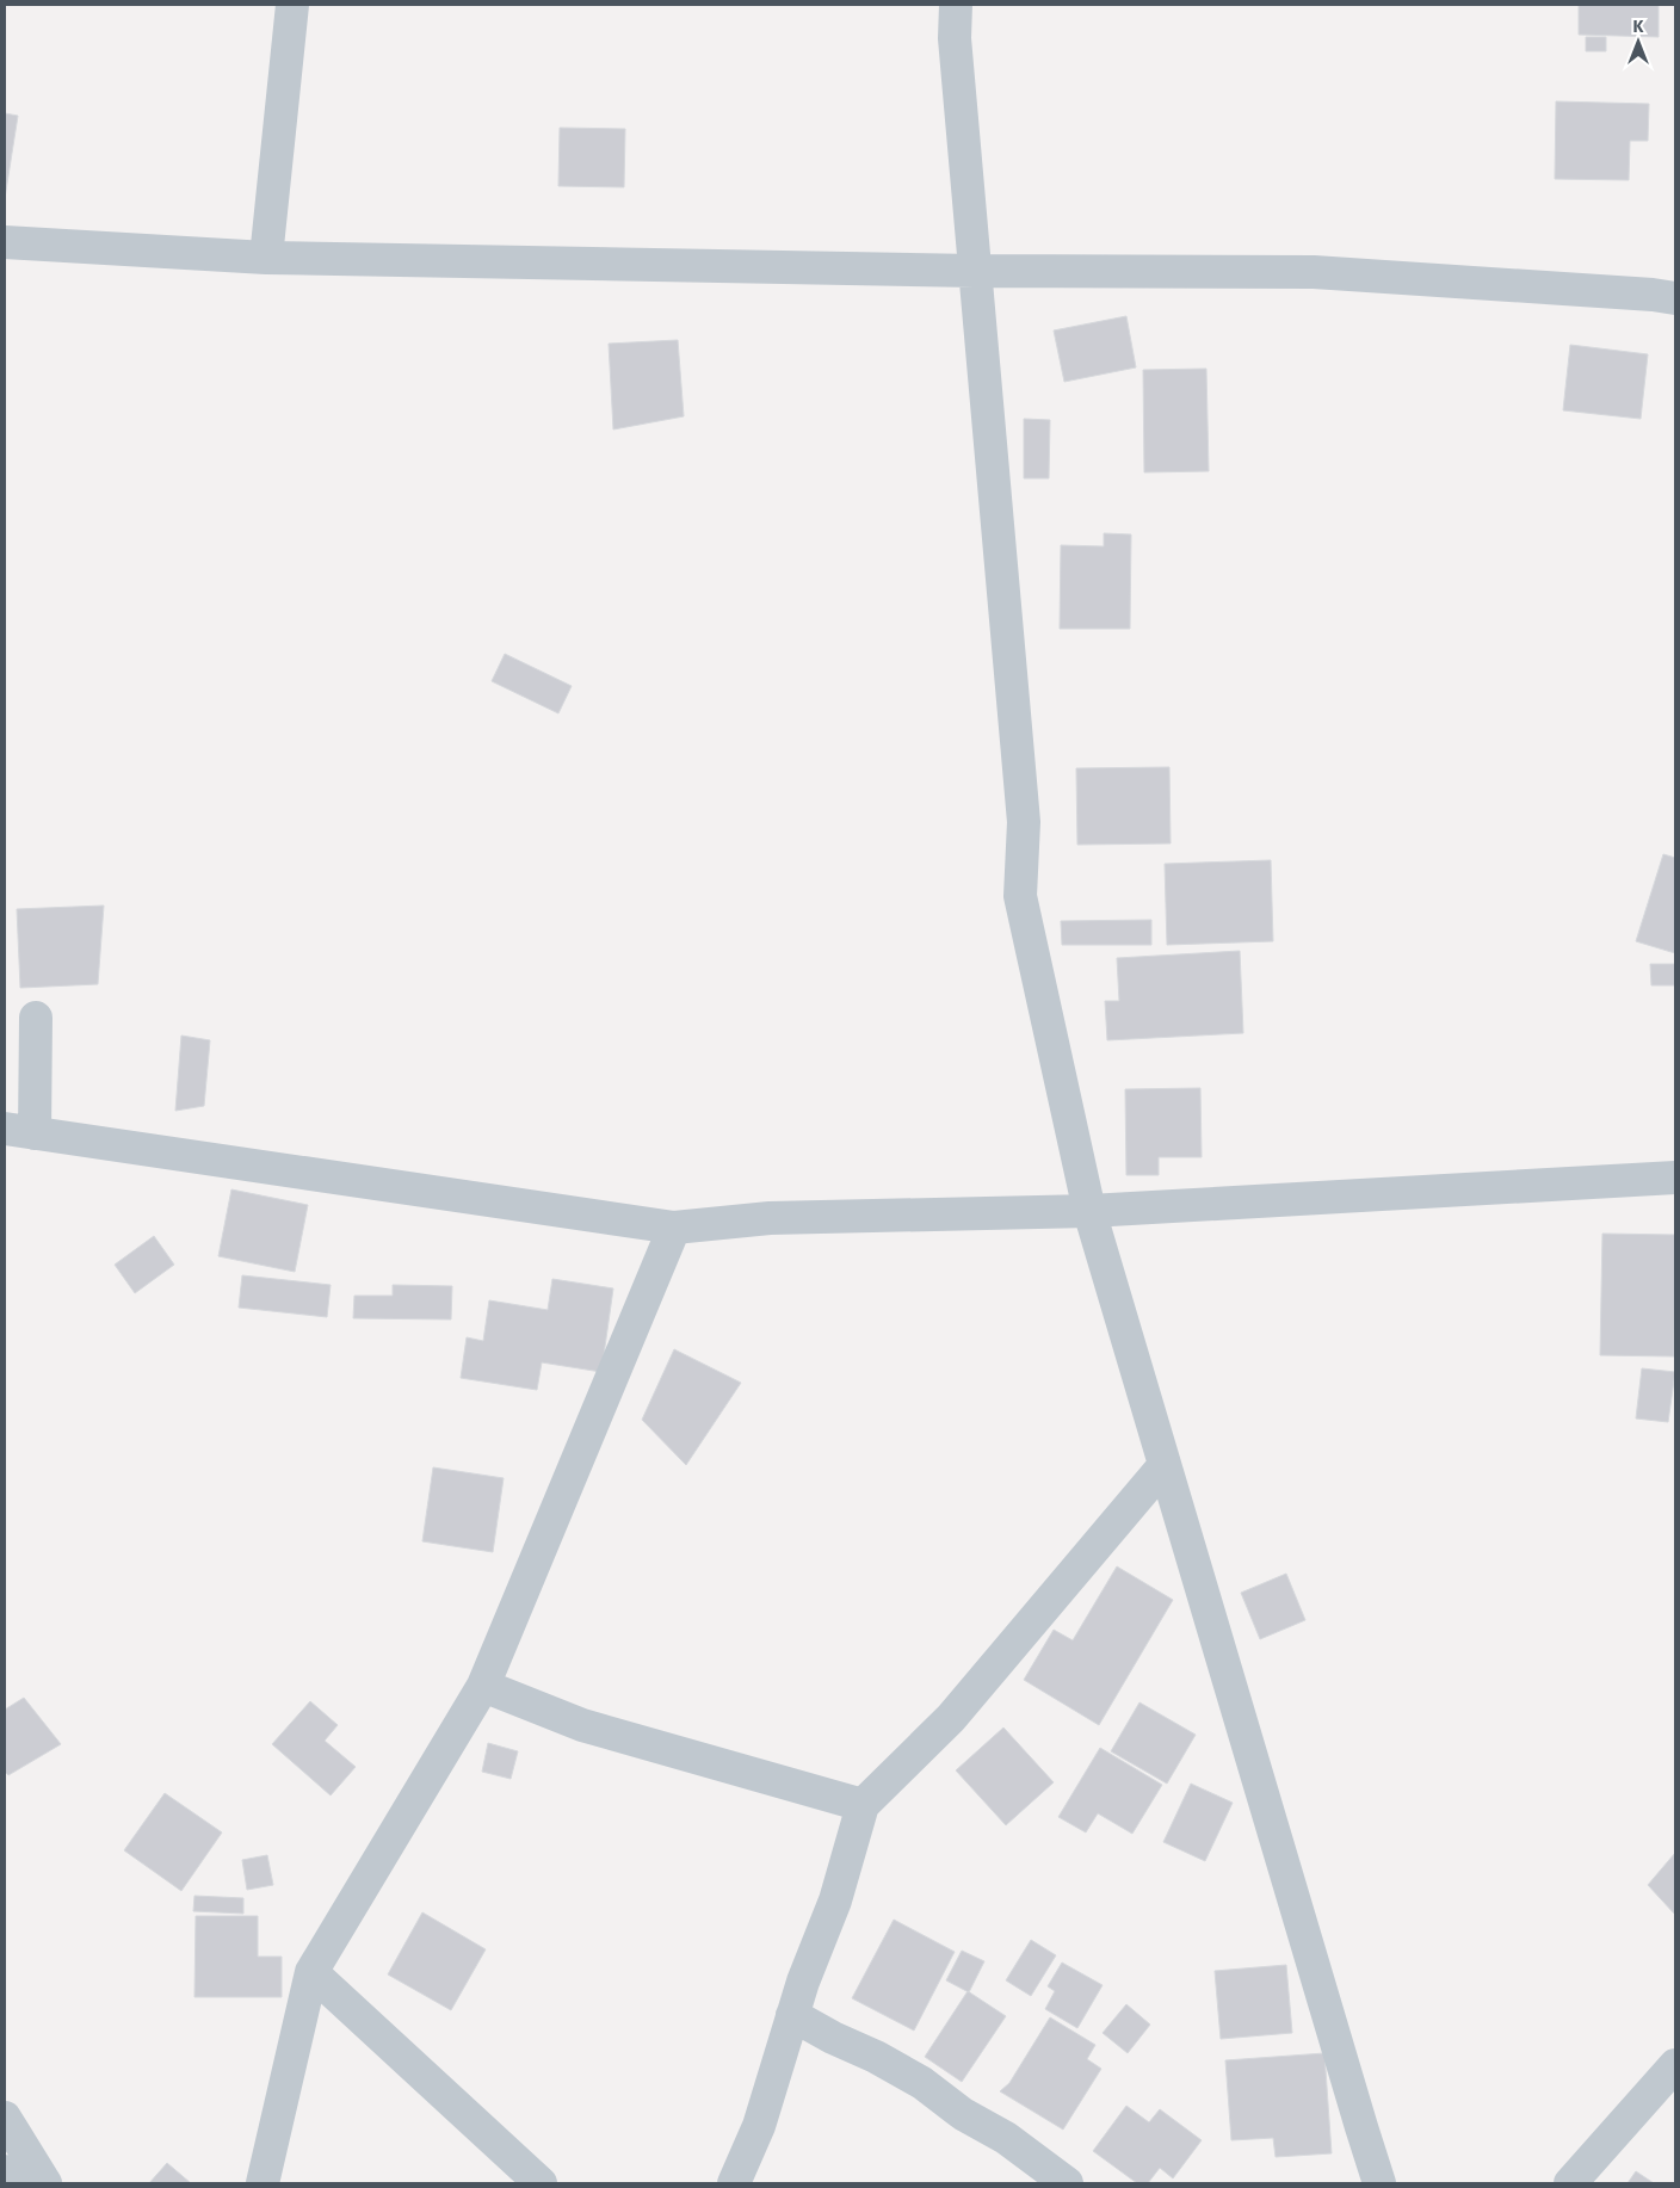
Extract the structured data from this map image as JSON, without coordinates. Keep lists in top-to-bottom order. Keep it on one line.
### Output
{"north":"top"}
